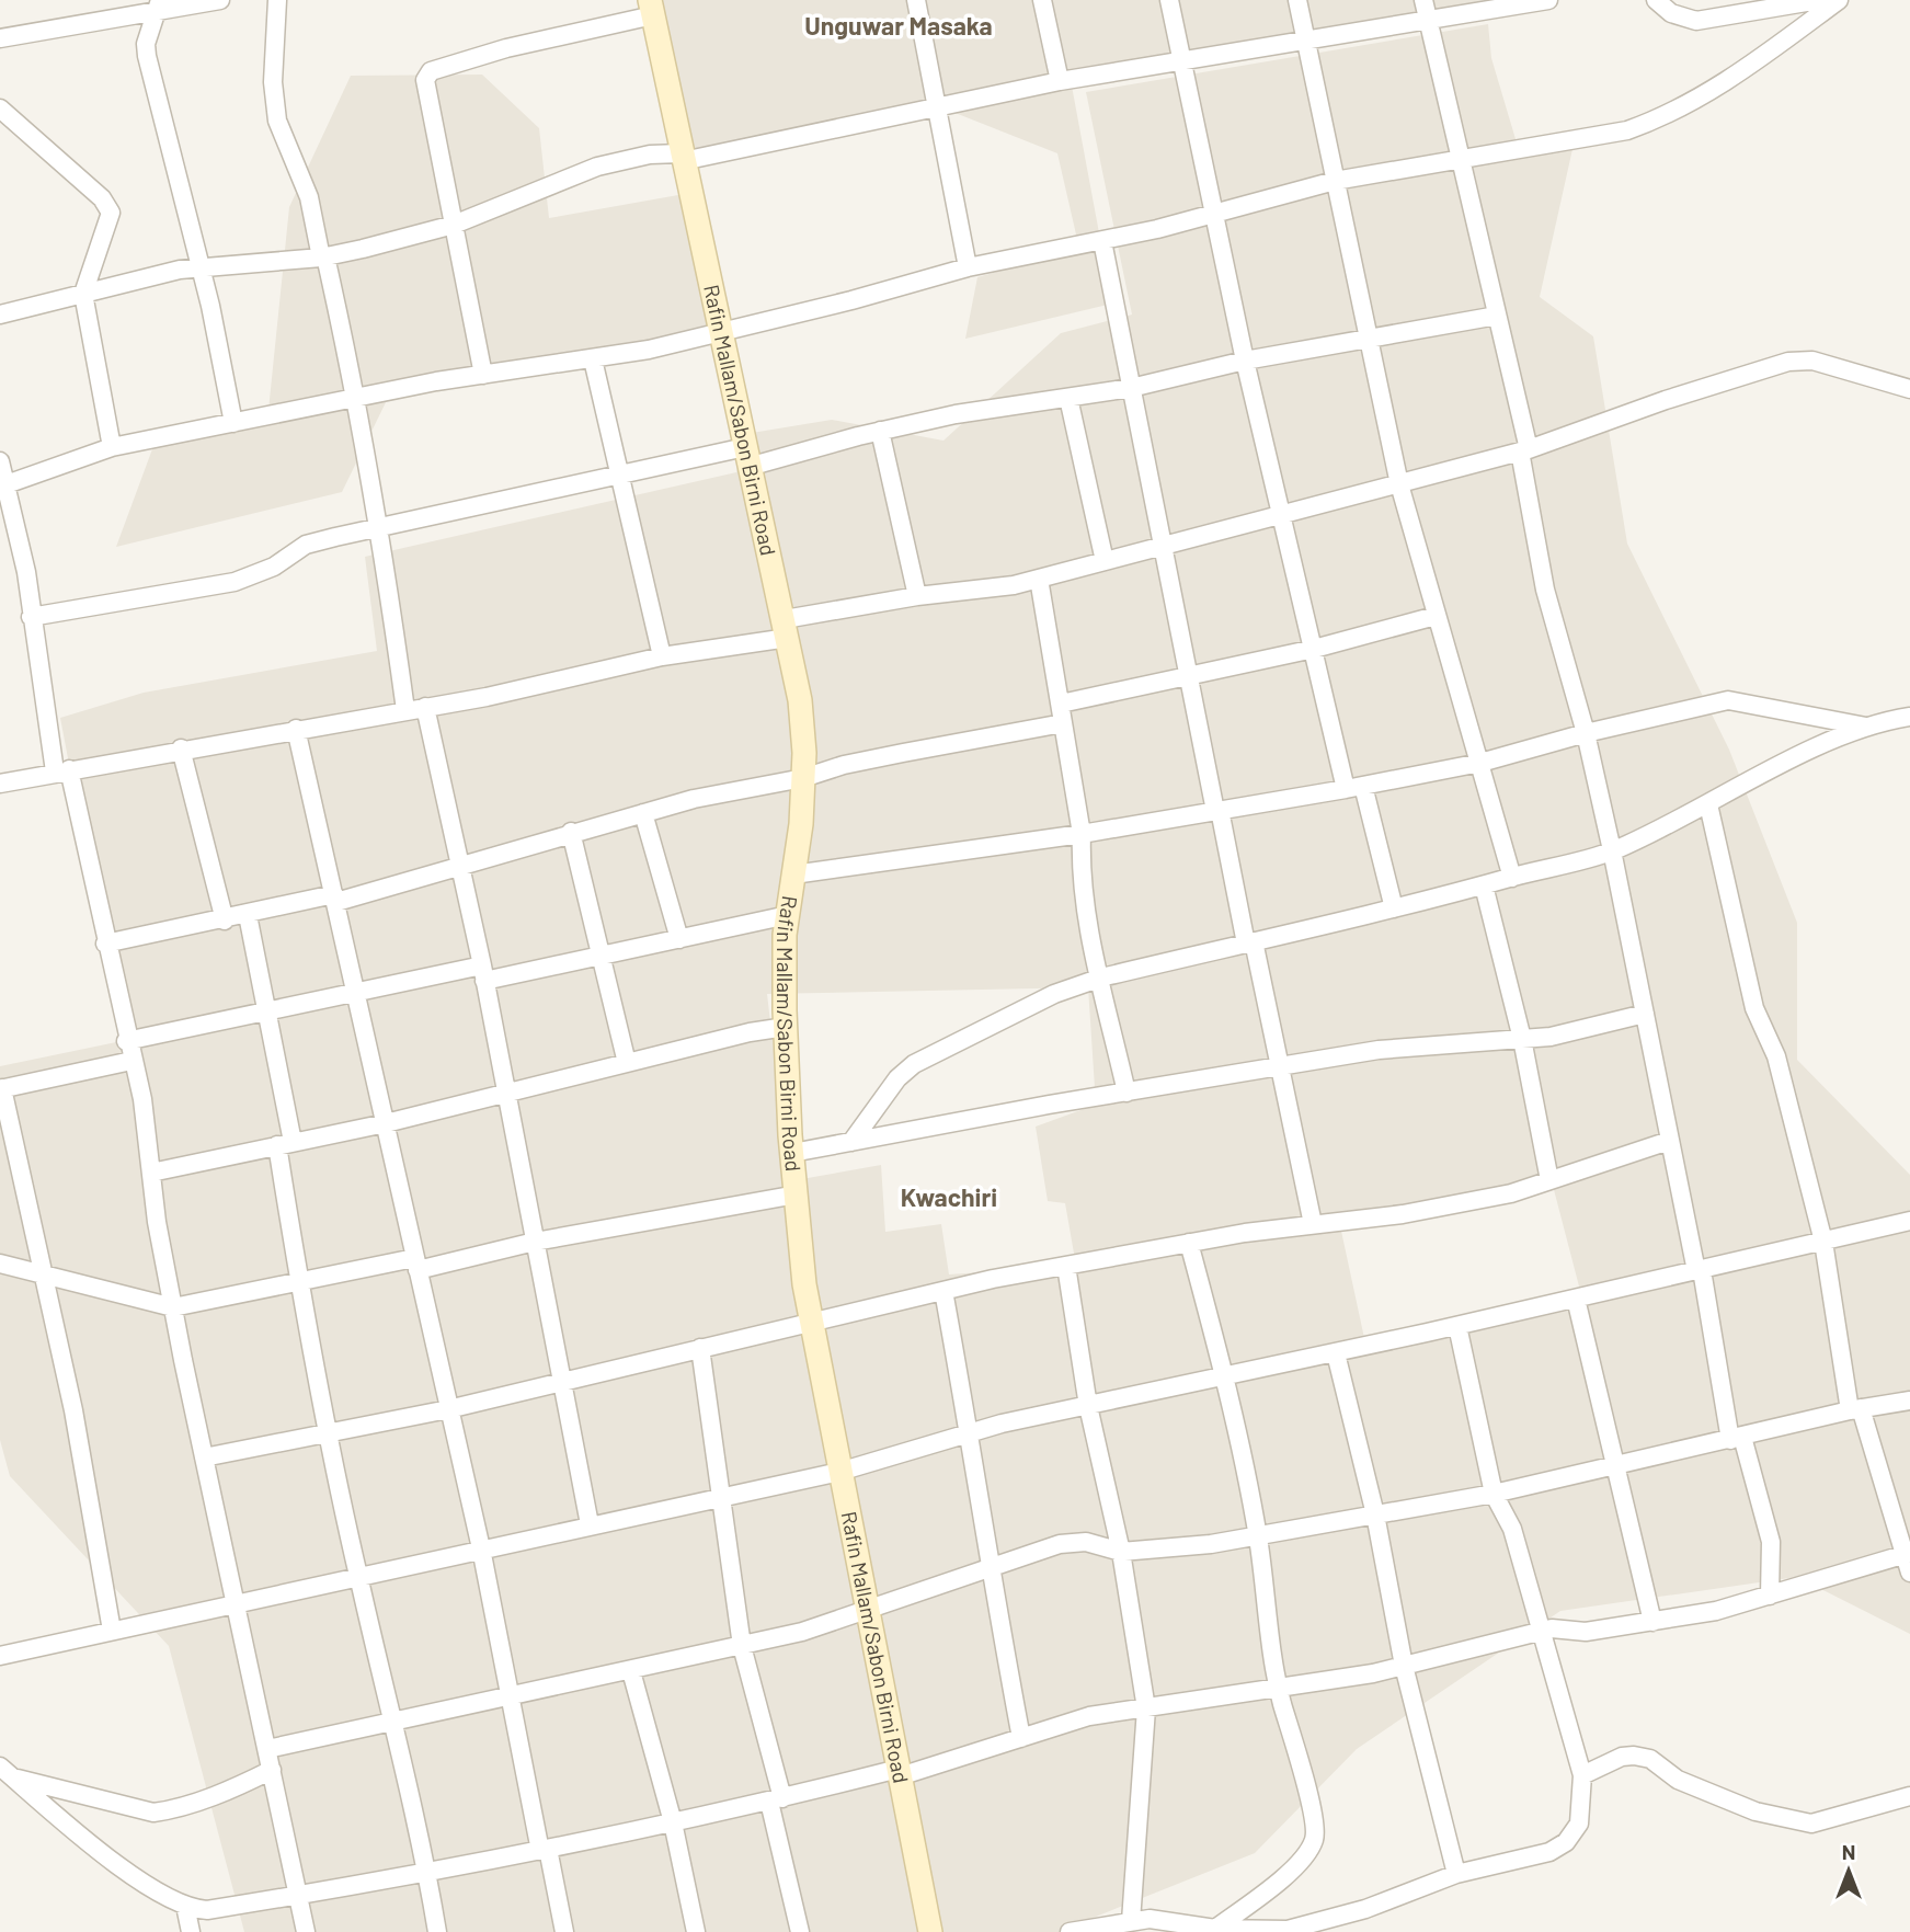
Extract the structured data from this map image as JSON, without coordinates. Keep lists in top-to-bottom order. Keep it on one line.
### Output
{"streets":{"street":["Rafin Mallam/Sabon Birni Road"]},"districts":["Unguwar Masaka","Kwachiri"],"north":"top"}
